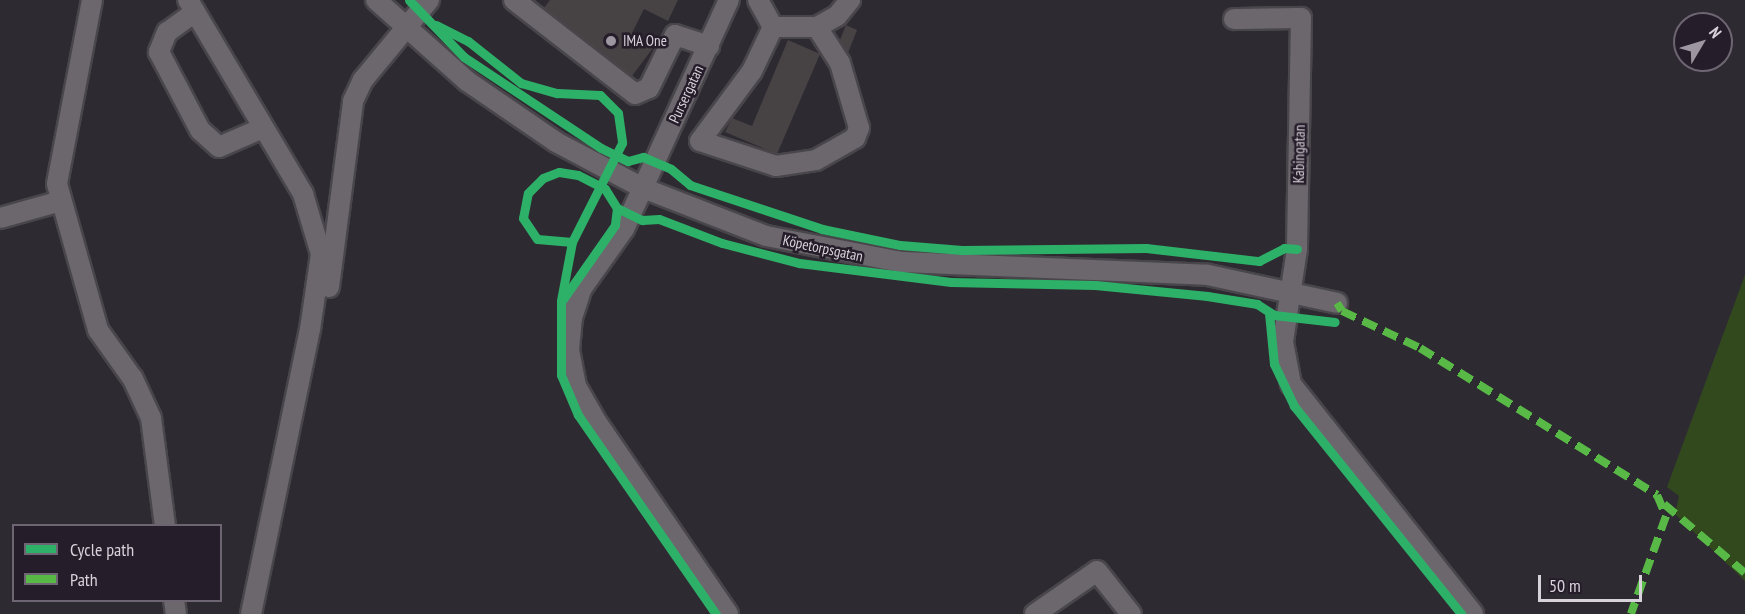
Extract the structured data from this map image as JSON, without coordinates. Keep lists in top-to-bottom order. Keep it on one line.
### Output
{"streets":{"street":["Pursergatan","Kabingatan","Köpetorpsgatan"]},"crossings":[["Pursergatan","Köpetorpsgatan"],["Kabingatan","Köpetorpsgatan"]],"places":["IMA One"],"legend":["Cycle path","Path"],"scale_bar":"50 m","north":"top right"}
